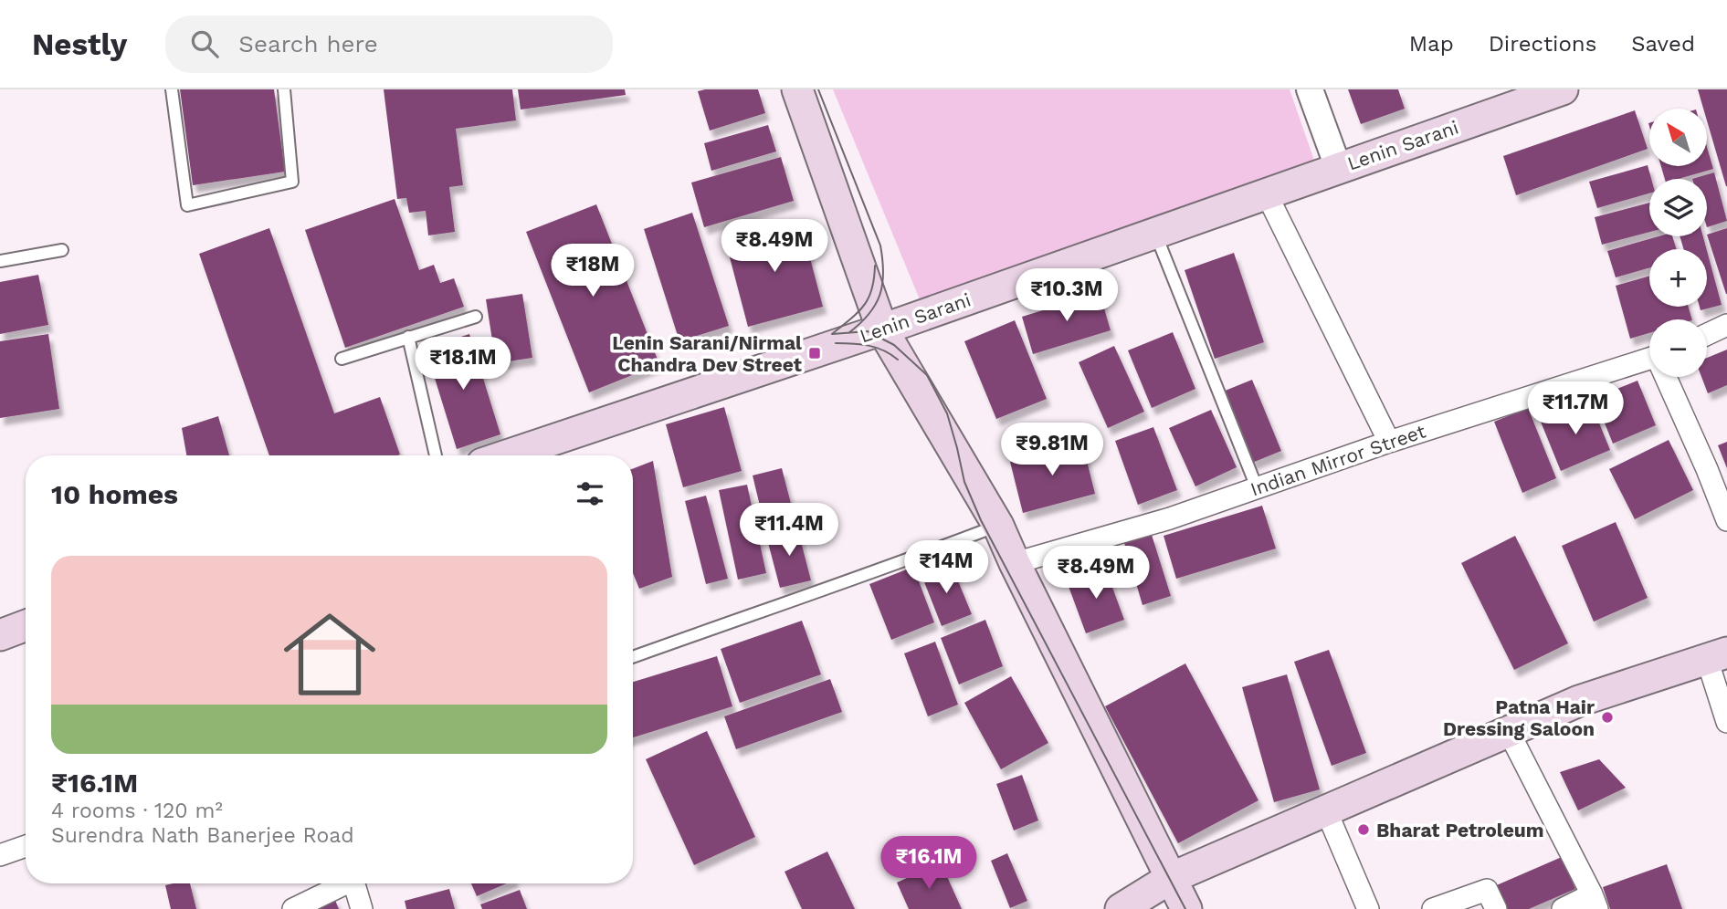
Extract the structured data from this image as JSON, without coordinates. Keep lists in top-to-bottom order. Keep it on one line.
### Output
{"streets":{"main road":["Lenin Sarani"],"street":["Indian Mirror Street"]},"places":{"transit":["Lenin Sarani/Nirmal Chandra Dev Street"],"other":["Patna Hair Dressing Saloon","Bharat Petroleum"]},"north":"top left","page":{"header":"Nestly","search":"Search here","nav":["Map","Directions","Saved"],"map_buttons":["+","−"],"price":["₹8.49M","₹18M","₹10.3M","₹18.1M","₹11.7M","₹9.81M","₹11.4M","₹14M","₹8.49M","₹16.1M"],"heading":"10 homes","list":[{"name":"₹16.1M","note":"4 rooms · 120 m² · Surendra Nath Banerjee Road"}]}}
